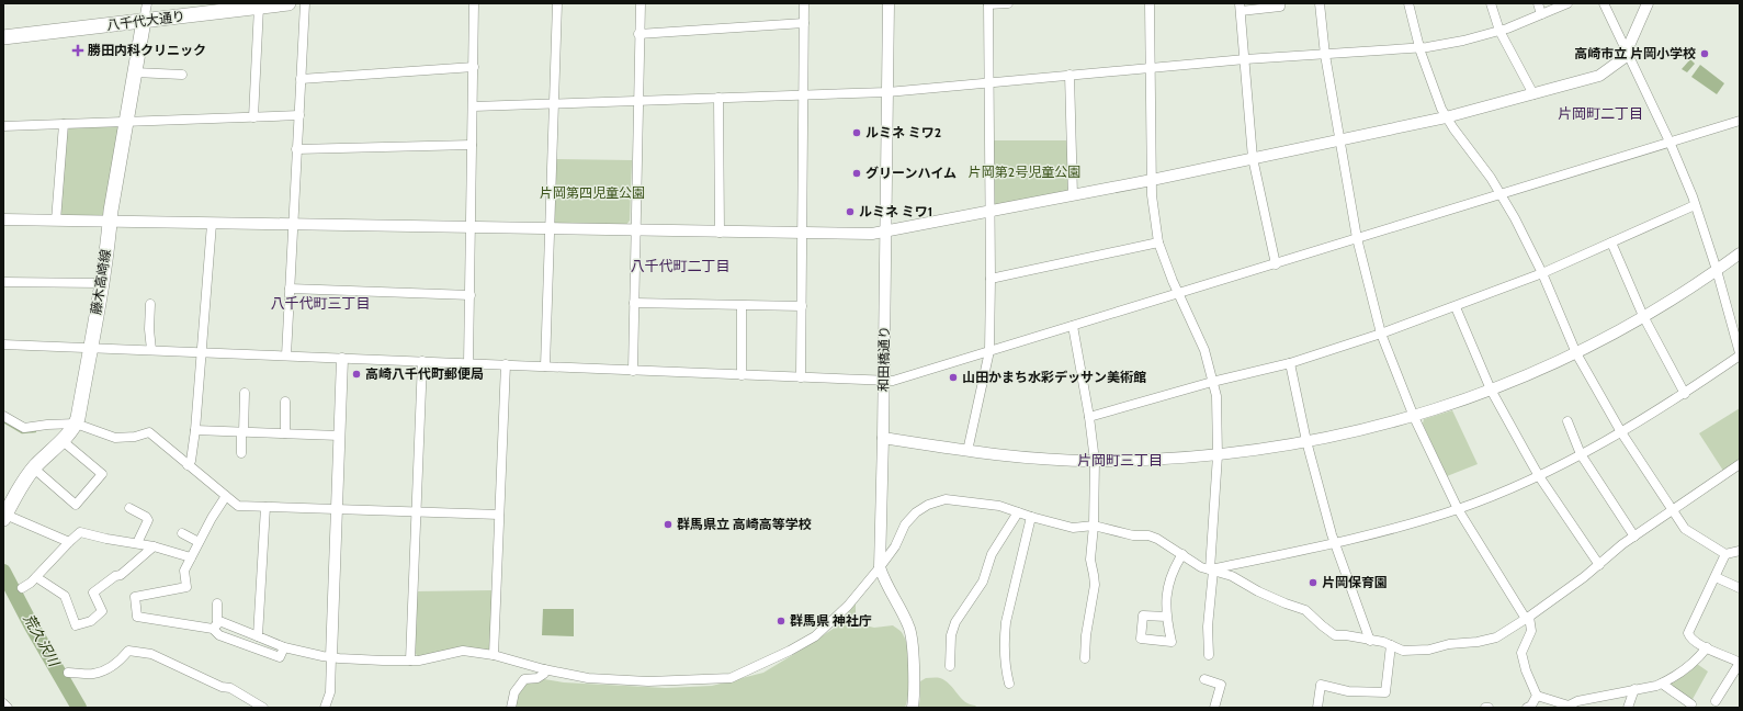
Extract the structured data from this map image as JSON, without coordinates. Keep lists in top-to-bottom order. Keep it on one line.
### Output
{"streets":{"main road":["八千代大通り","藤木高崎線"],"street":["和田橋通り"]},"crossings":[["八千代大通り","藤木高崎線"]],"districts":["片岡町二丁目","八千代町二丁目","八千代町三丁目","片岡町三丁目"],"water":["荒久沢川"],"parks":["片岡第2号児童公園","片岡第四児童公園"],"places":{"health":["勝田内科クリニック"],"other":["高崎市立 片岡小学校","ルミネ ミワ2","グリーンハイム","ルミネ ミワ1","高崎八千代町郵便局","山田かまち水彩デッサン美術館","群馬県立 高崎高等学校","片岡保育園","群馬県 神社庁"]}}
